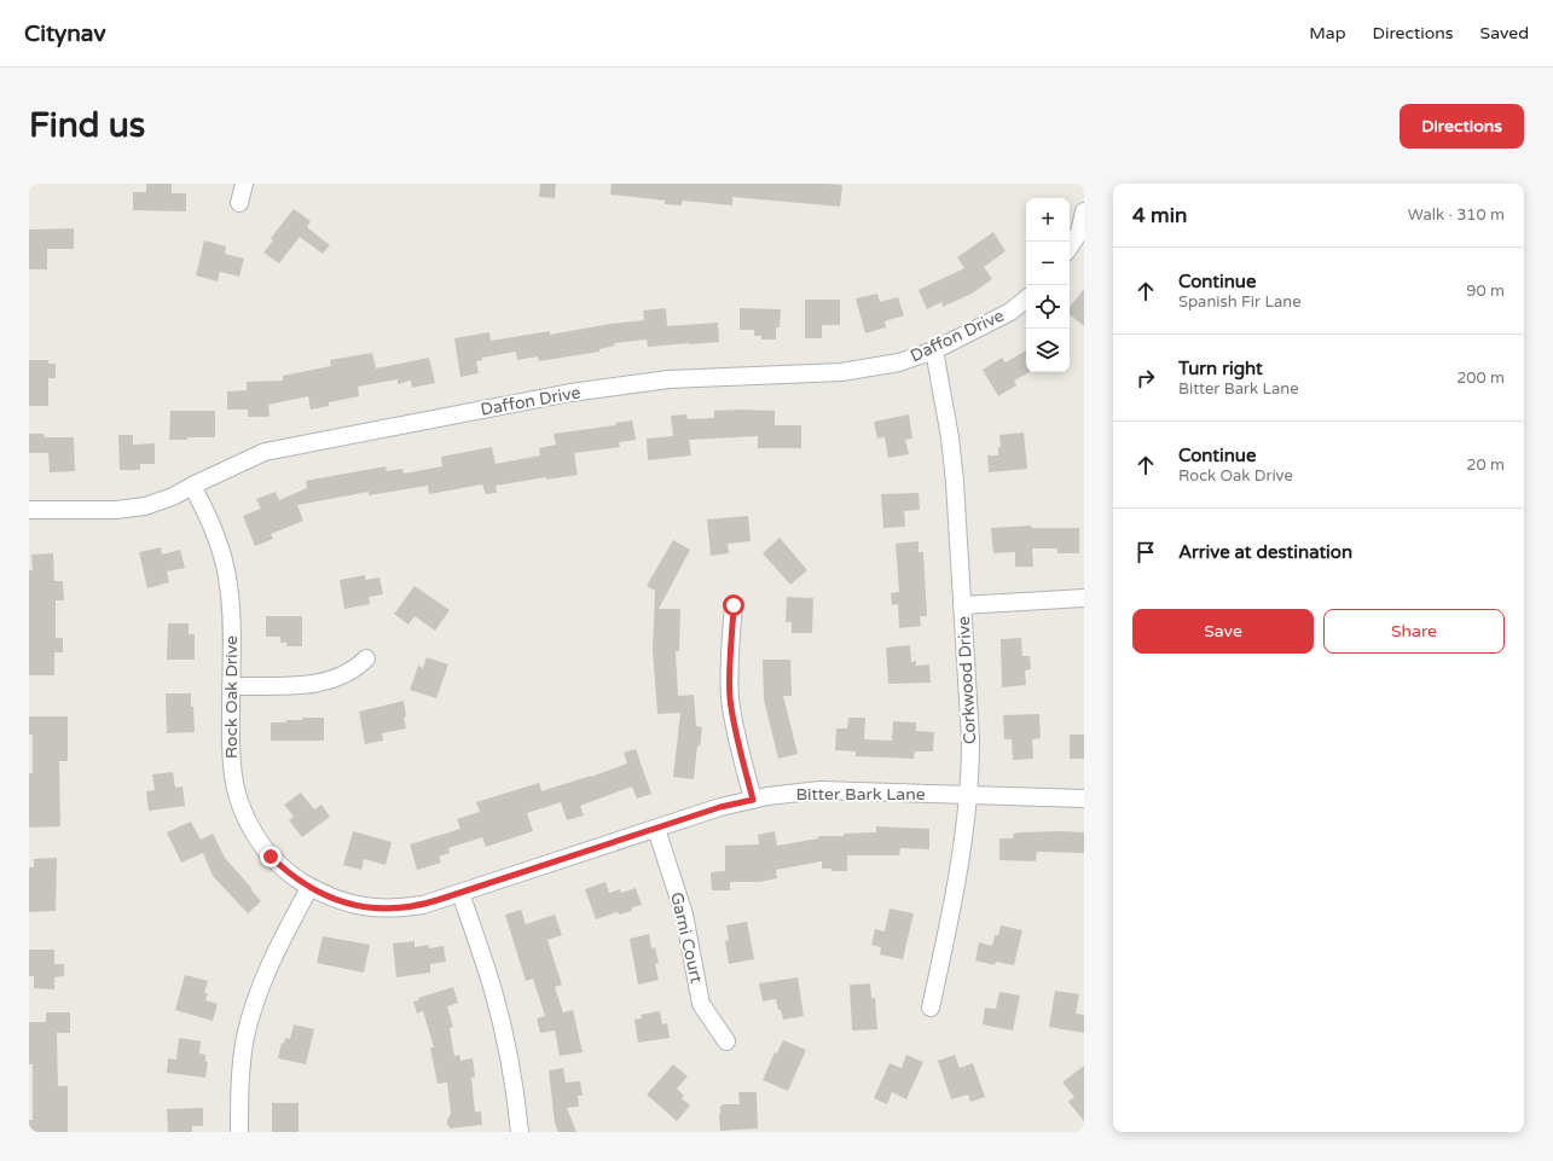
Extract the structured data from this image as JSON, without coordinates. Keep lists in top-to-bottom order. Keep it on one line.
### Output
{"streets":{"street":["Daffon Drive","Corkwood Drive","Rock Oak Drive","Bitter Bark Lane","Garni Court"]},"crossings":[["Daffon Drive","Corkwood Drive"],["Daffon Drive","Rock Oak Drive"],["Corkwood Drive","Bitter Bark Lane"],["Rock Oak Drive","Bitter Bark Lane"],["Bitter Bark Lane","Garni Court"]],"page":{"header":"Citynav","nav":["Map","Directions","Saved"],"buttons":["Directions",["Save","Share"]],"title":"Find us","heading":["4 min","Walk · 310 m"],"map_buttons":["+","−"],"list":[["Continue","Spanish Fir Lane","90 m"],["Turn right","Bitter Bark Lane","200 m"],["Continue","Rock Oak Drive","20 m"],"Arrive at destination"]}}
